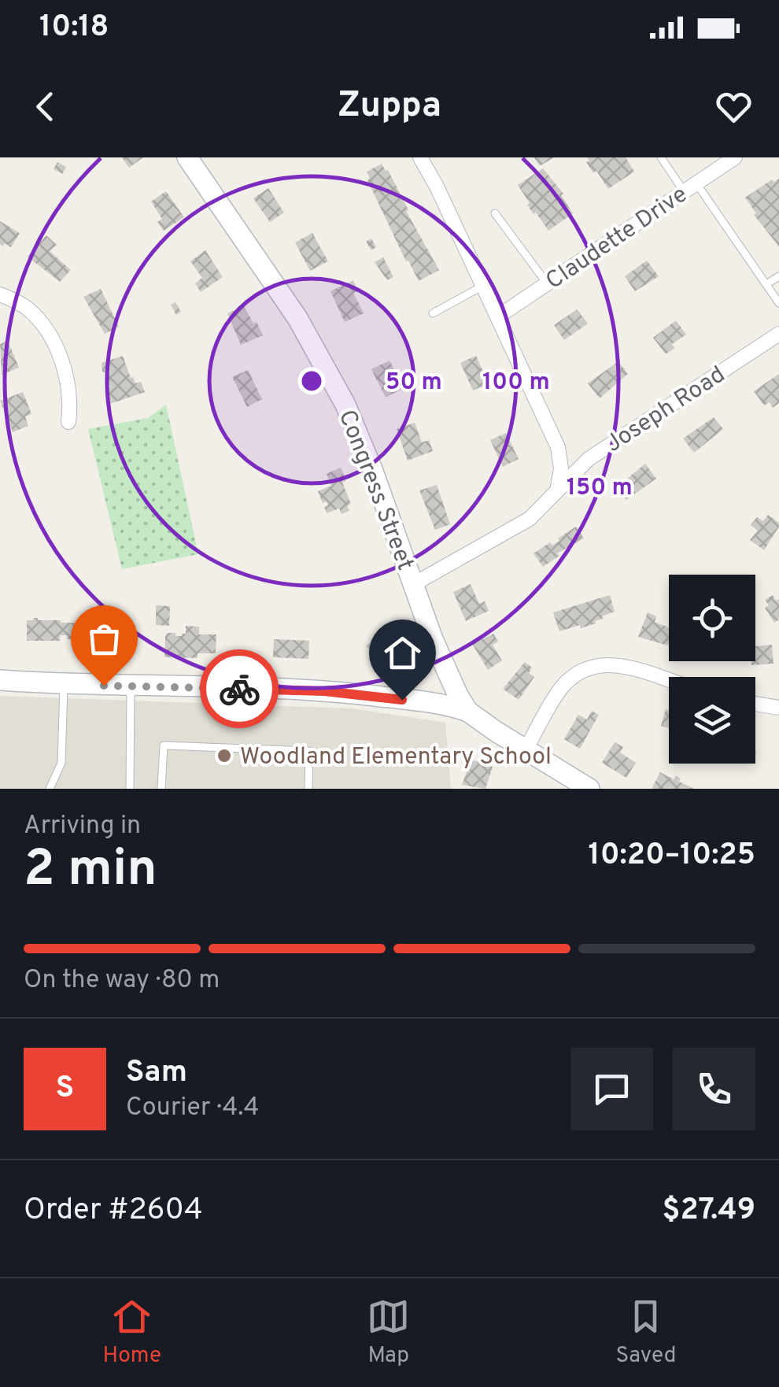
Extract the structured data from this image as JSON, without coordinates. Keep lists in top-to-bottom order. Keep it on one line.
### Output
{"streets":{"main road":["Congress Street"],"street":["Claudette Drive","Joseph Road"]},"crossings":[["Joseph Road","Congress Street"]],"places":["Woodland Elementary School"],"page":{"status":"10:18","header":"Zuppa","heading":["2 min","Arriving in","10:20–10:25"],"panel":["Sam","Courier · 4.4","Order #2604","$27.49"],"bar":"On the way · 80 m","round":"S","tabs":["Home","Map","Saved"]},"rings":["50 m","100 m","150 m"]}
